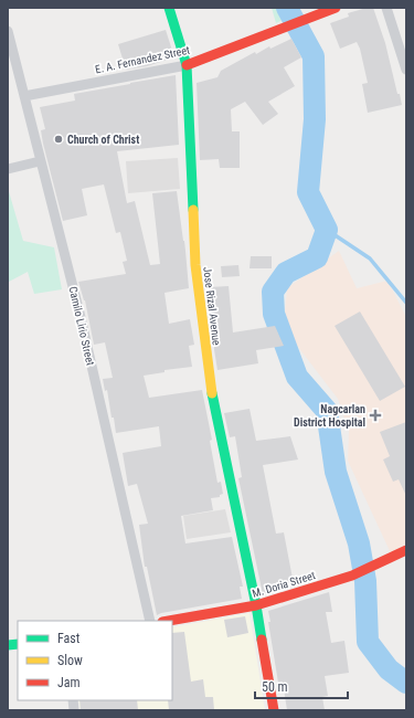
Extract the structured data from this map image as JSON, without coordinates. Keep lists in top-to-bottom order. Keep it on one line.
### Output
{"streets":{"main road":["E. A. Fernandez Street","Jose Rizal Avenue","M. Doria Street"],"street":["Camilo Lirio Street"]},"crossings":[["E. A. Fernandez Street","Jose Rizal Avenue"],["E. A. Fernandez Street","Camilo Lirio Street"],["Jose Rizal Avenue","M. Doria Street"]],"places":{"other":["Church of Christ"],"health":["Nagcarlan District Hospital"]},"legend":["Fast","Slow","Jam"],"scale_bar":"50 m"}
